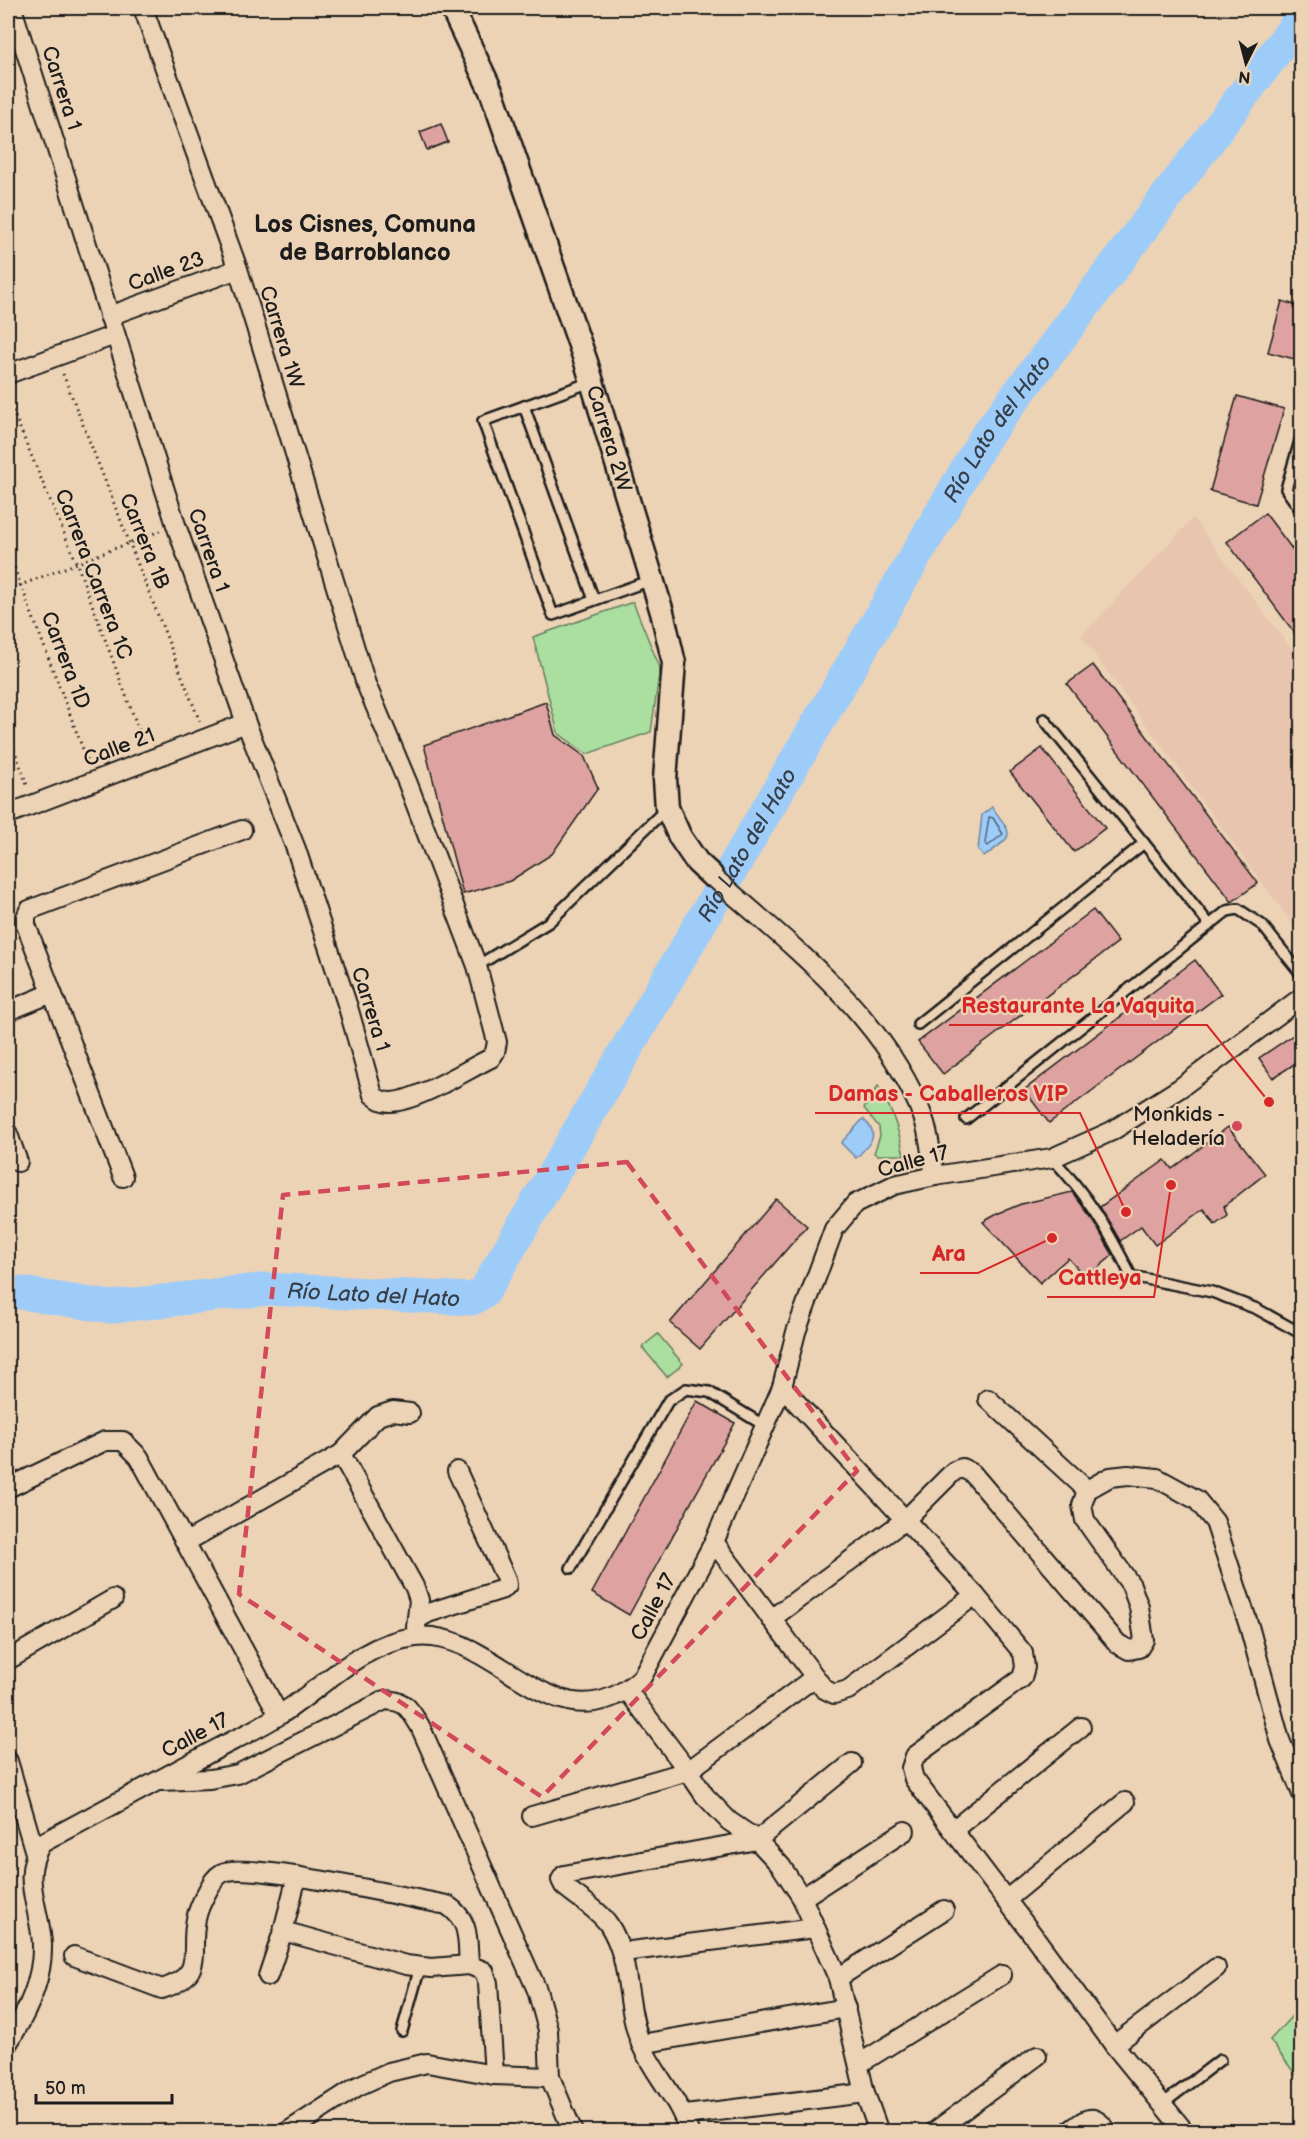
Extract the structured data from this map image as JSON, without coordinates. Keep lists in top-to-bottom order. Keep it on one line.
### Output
{"streets":{"street":["Carrera 1","Calle 23","Carrera 1W","Carrera 2W","Calle 21","Calle 17"],"path":["Carrera 1B","Carrera Carrera 1C","Carrera 1D"]},"crossings":[["Carrera 1","Calle 23"],["Carrera 1","Carrera 1W"],["Carrera 1","Calle 21"],["Calle 23","Carrera 1W"],["Carrera 1B","Calle 21"],["Carrera Carrera 1C","Calle 21"],["Carrera 1D","Calle 21"]],"districts":["Los Cisnes, Comuna de Barroblanco"],"water":["Río Lato del Hato"],"places":["Restaurante La Vaquita","Monkids - Heladería","Cattleya","Damas - Caballeros VIP","Ara"],"scale_bar":"50 m","north":"bottom"}
